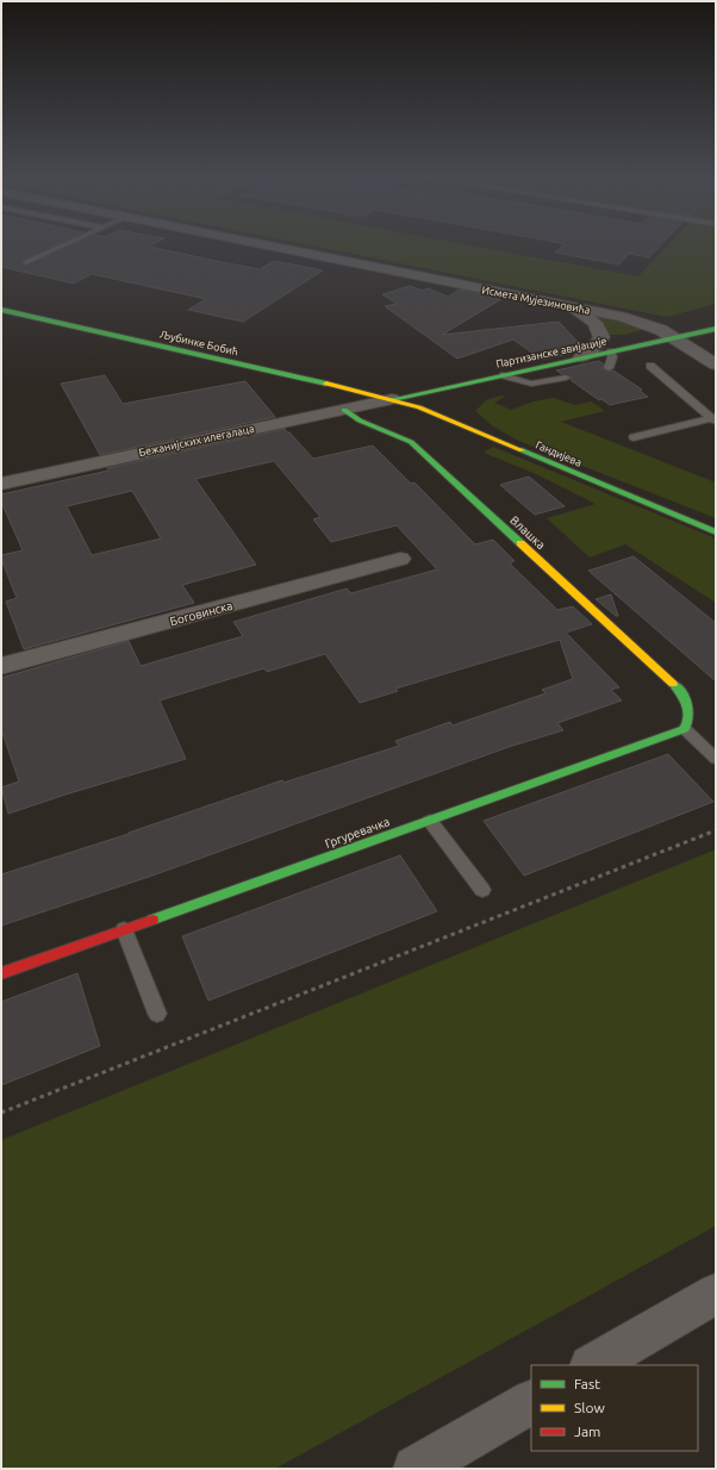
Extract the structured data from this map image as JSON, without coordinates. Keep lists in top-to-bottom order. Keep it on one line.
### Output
{"streets":{"street":["Исмета Мујезиновића","Љубинке Бобић","Партизанске авијације","Бежанијских илегалаца","Гандијева","Влашка","Боговинска","Гргуревачка"]},"crossings":[["Исмета Мујезиновића","Партизанске авијације"],["Љубинке Бобић","Партизанске авијације"],["Љубинке Бобић","Бежанијских илегалаца"],["Љубинке Бобић","Гандијева"],["Партизанске авијације","Бежанијских илегалаца"],["Партизанске авијације","Гандијева"],["Бежанијских илегалаца","Гандијева"],["Бежанијских илегалаца","Влашка"],["Влашка","Гргуревачка"]],"legend":["Fast","Slow","Jam"]}
